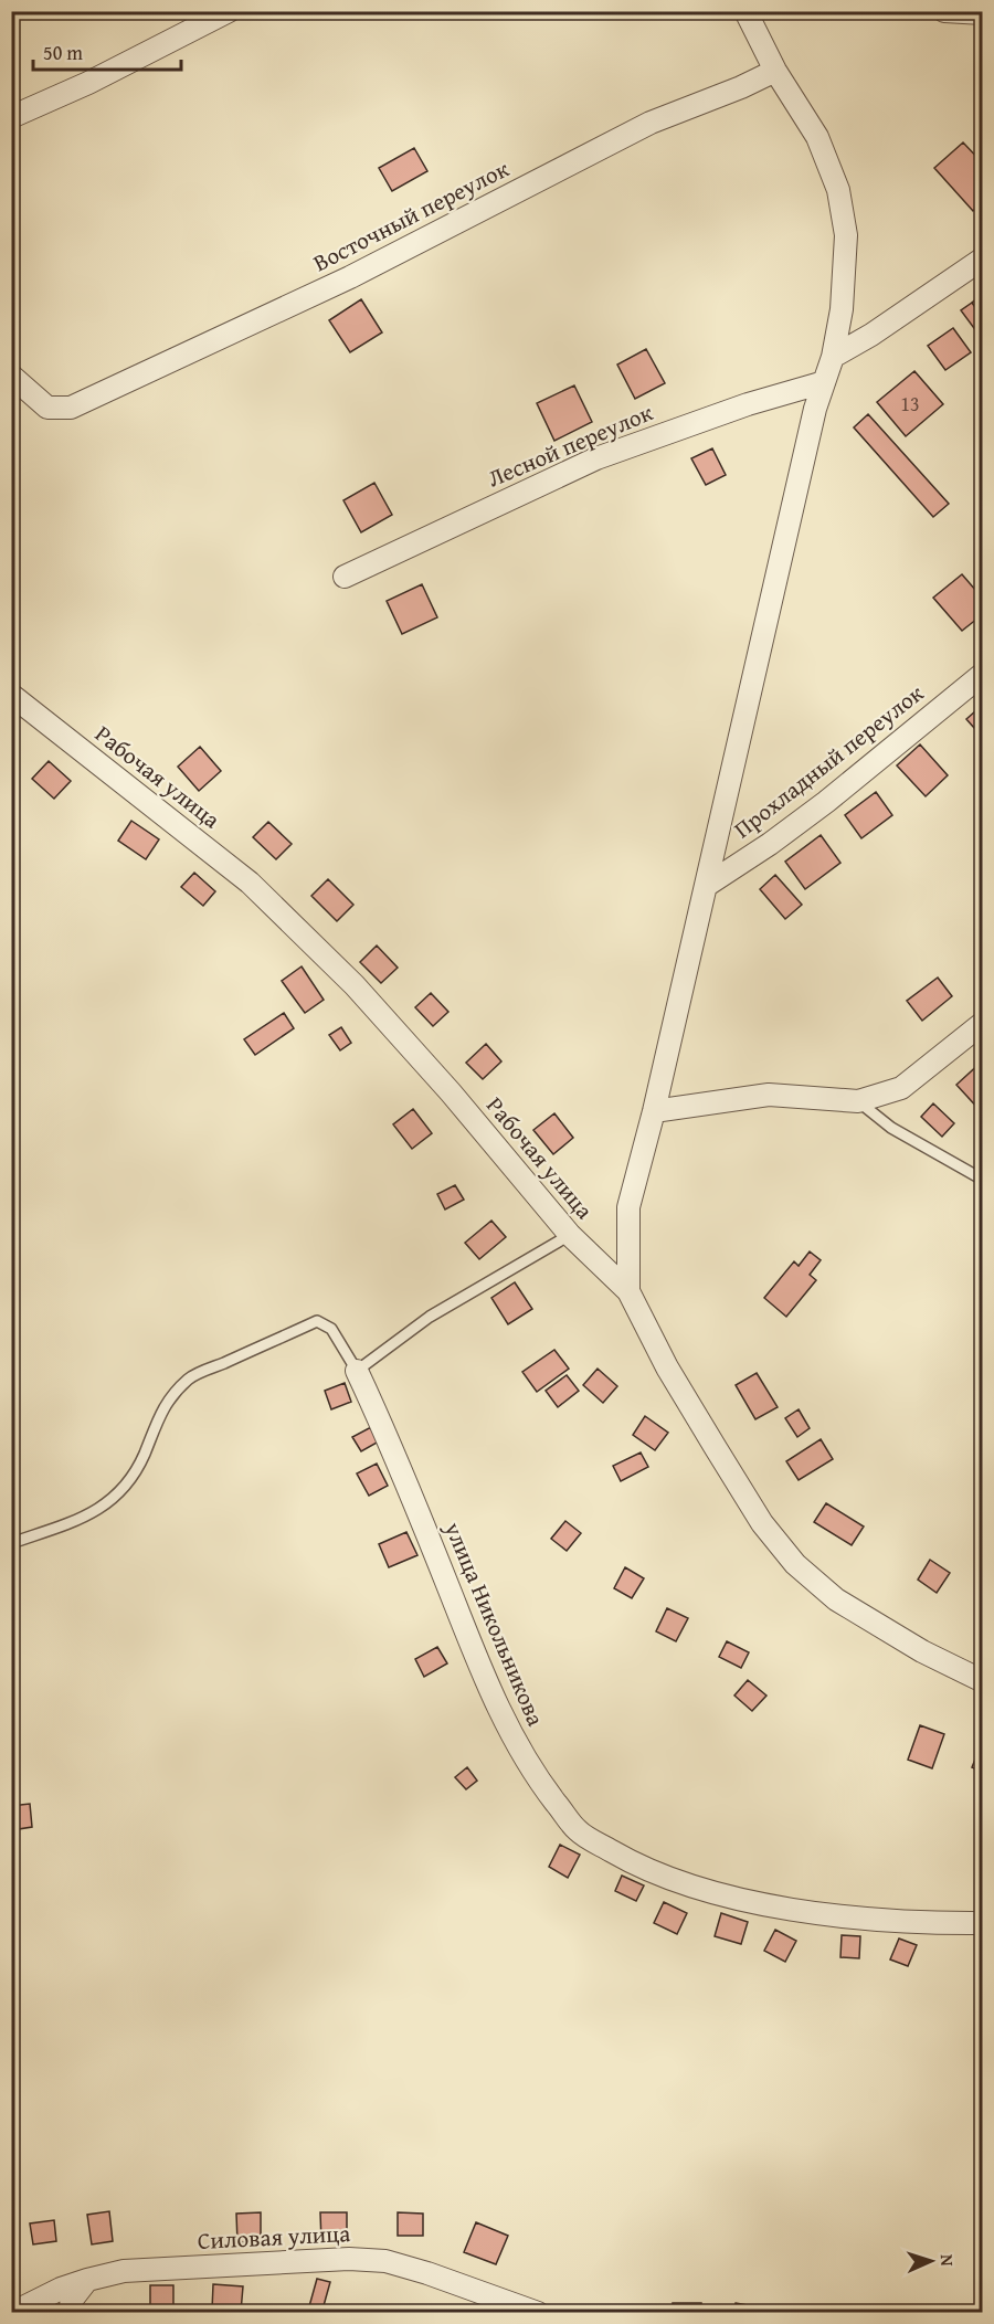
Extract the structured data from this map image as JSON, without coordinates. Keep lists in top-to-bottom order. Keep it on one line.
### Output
{"streets":{"street":["Восточный переулок","Лесной переулок","Прохладный переулок","Рабочая улица","улица Никольникова","Силовая улица"]},"house_numbers":["13"],"scale_bar":"50 m","north":"right"}
